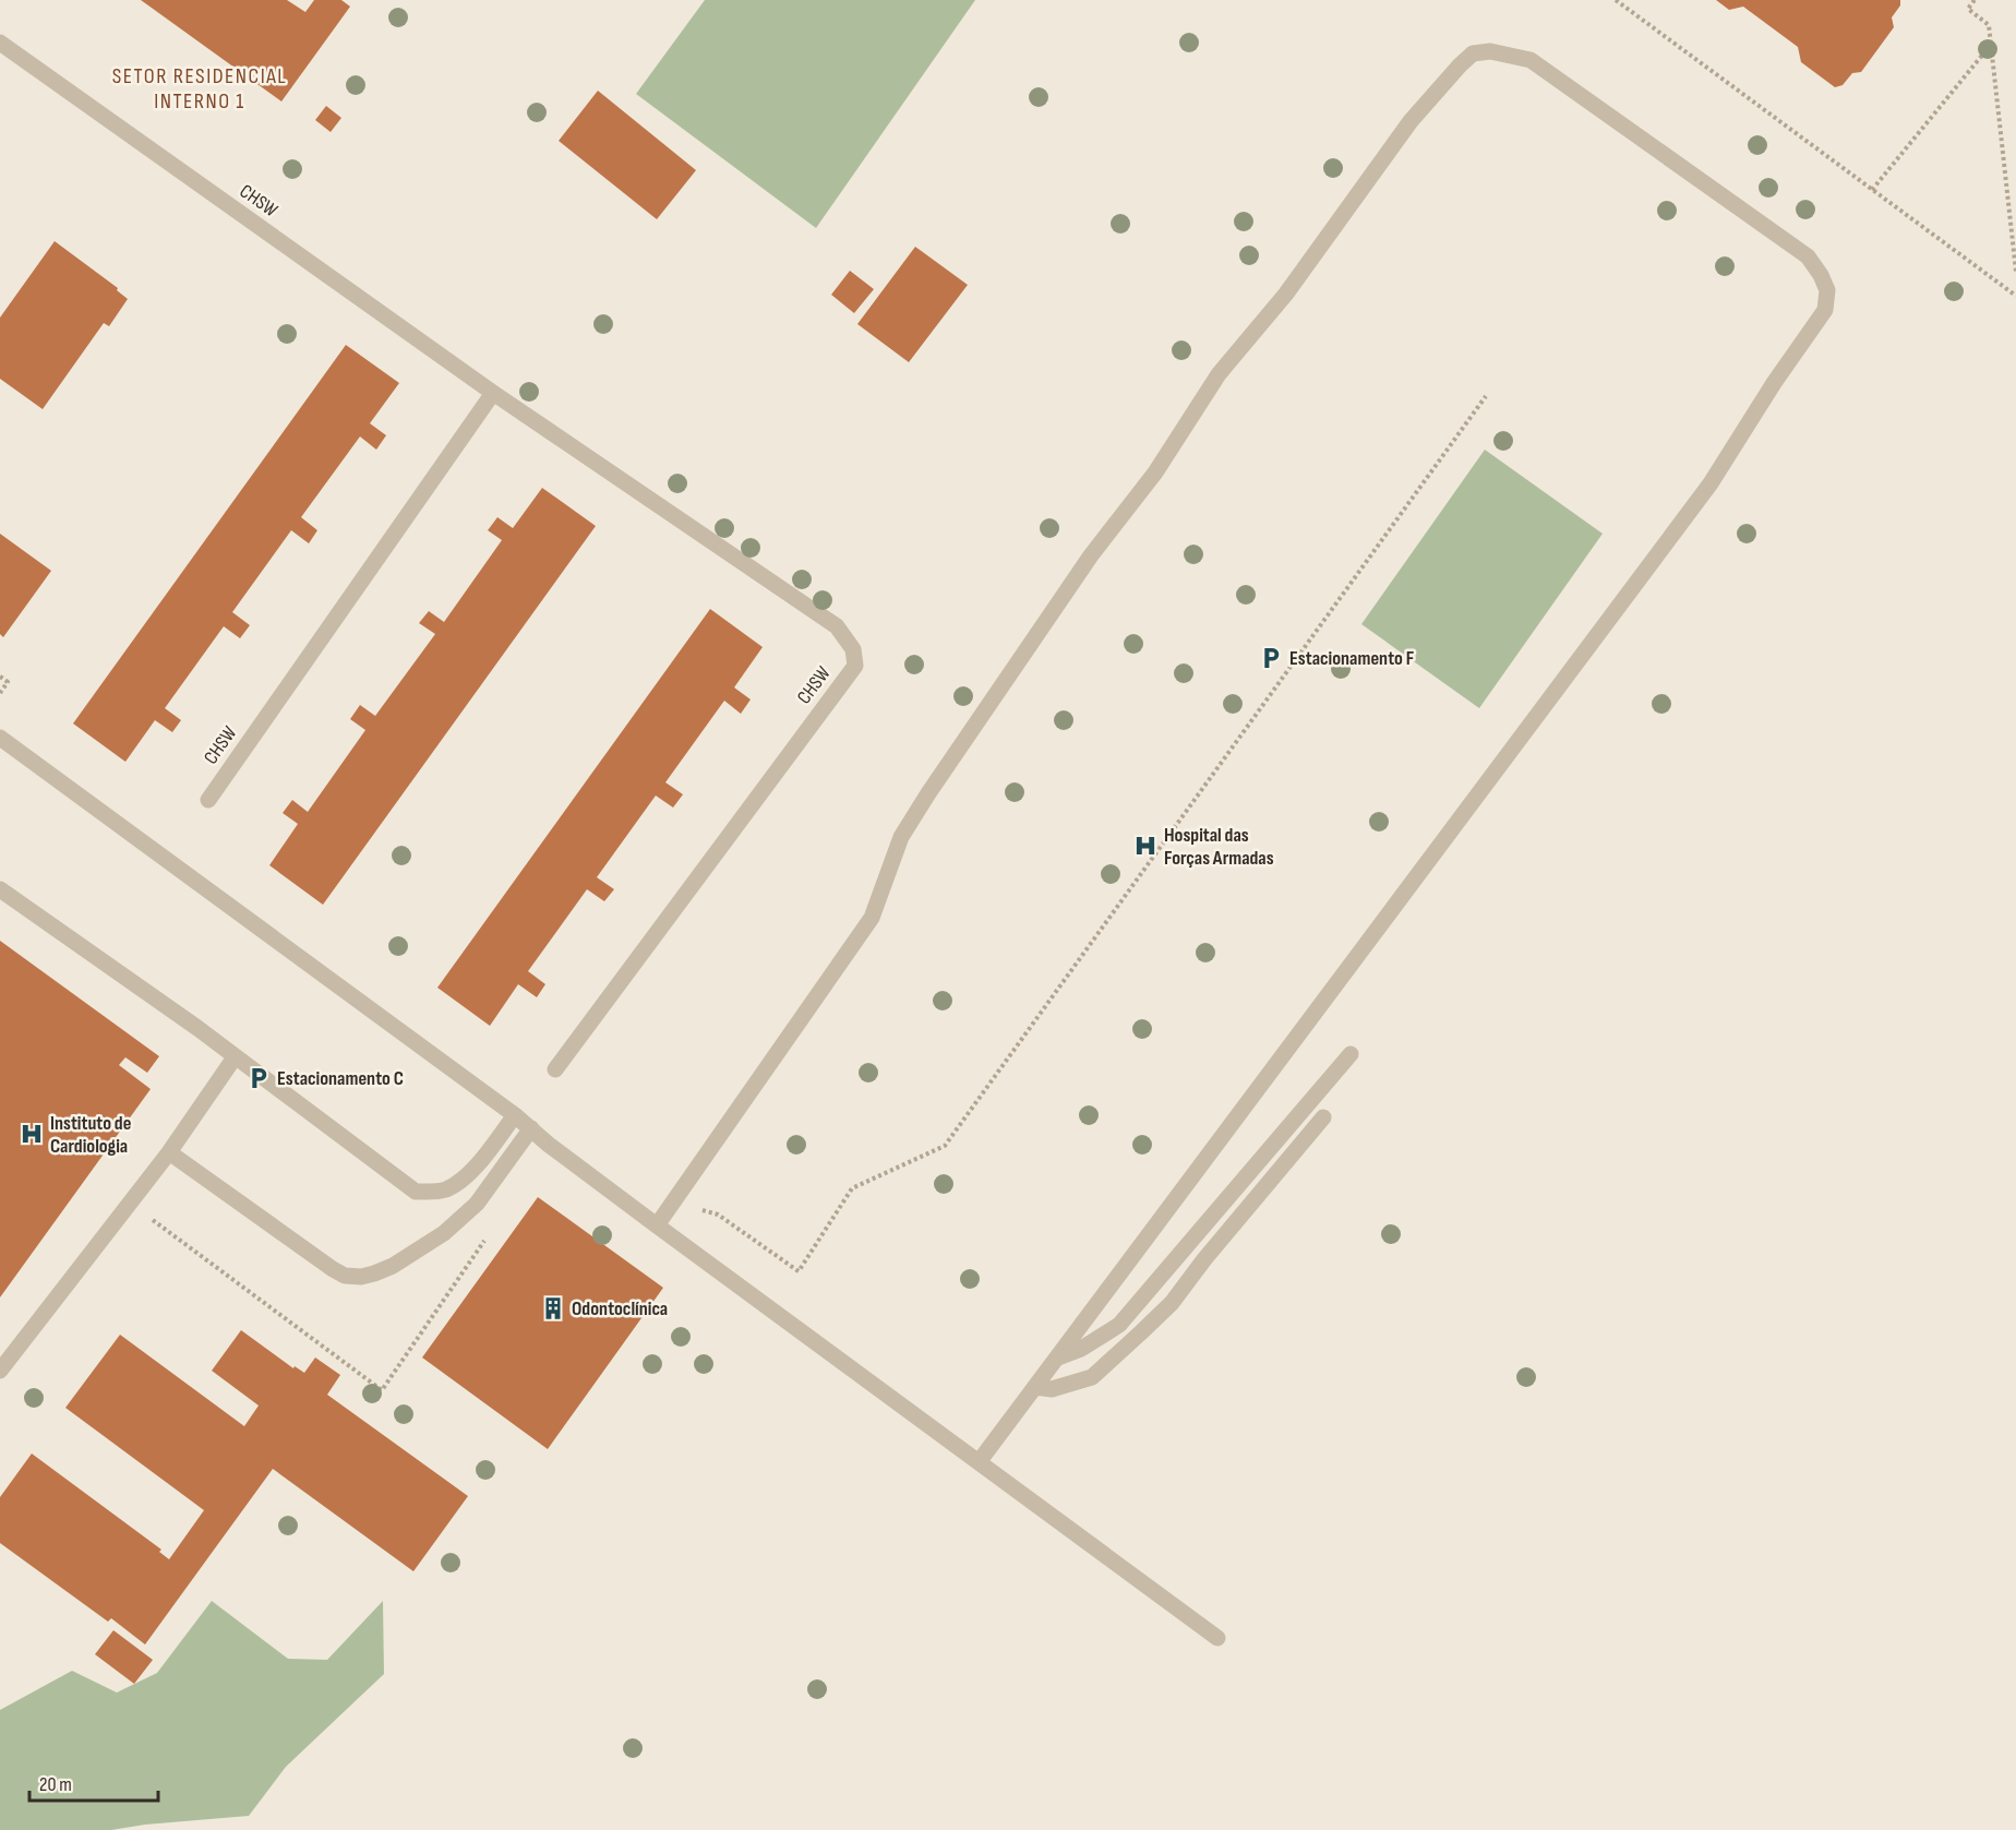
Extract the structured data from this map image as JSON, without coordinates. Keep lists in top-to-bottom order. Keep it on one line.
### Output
{"streets":{"street":["CHSW"]},"districts":["SETOR RESIDENCIAL INTERNO 1"],"places":{"parking":["Estacionamento F","Estacionamento C"],"hospital":["Hospital das Forças Armadas","Instituto de Cardiologia"],"building":["Odontoclínica"]},"scale_bar":"20 m"}
